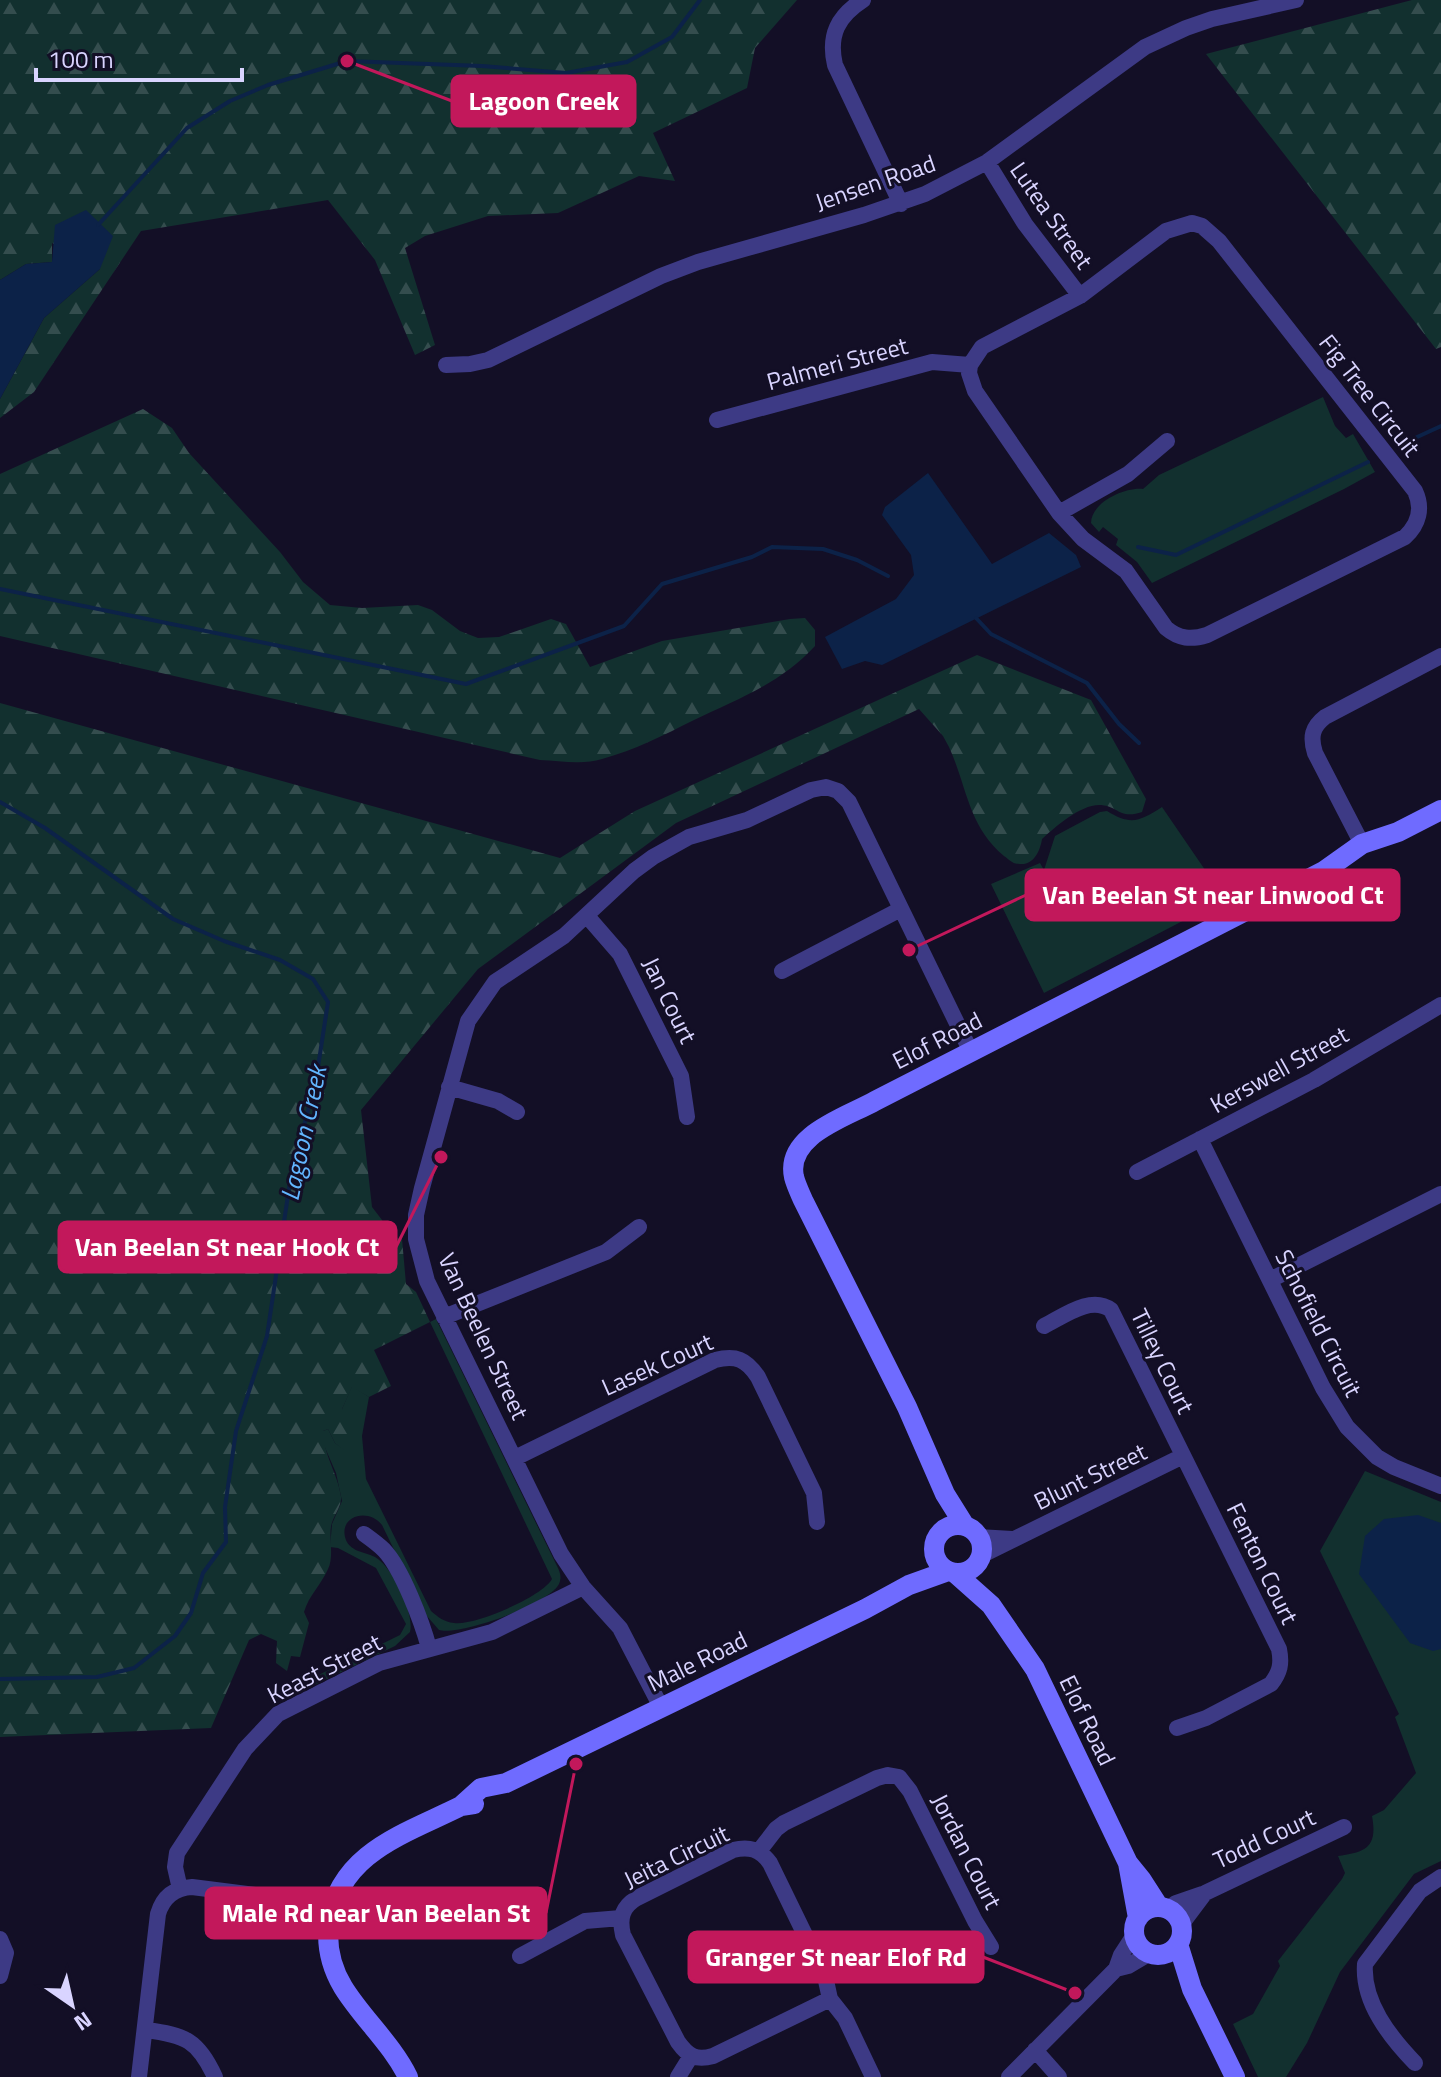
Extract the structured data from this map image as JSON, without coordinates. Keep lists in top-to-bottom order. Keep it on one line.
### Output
{"streets":{"street":["Jensen Road","Lutea Street","Palmeri Street","Fig Tree Circuit","Jan Court","Elof Road","Kerswell Street","Schofield Circuit","Van Beelen Street","Tilley Court","Lasek Court","Blunt Street","Fenton Court","Male Road","Keast Street","Todd Court","Jordan Court","Jeita Circuit"]},"crossings":[["Jensen Road","Lutea Street"],["Lutea Street","Fig Tree Circuit"],["Palmeri Street","Fig Tree Circuit"],["Jan Court","Van Beelen Street"],["Elof Road","Van Beelen Street"],["Elof Road","Blunt Street"],["Elof Road","Male Road"],["Elof Road","Todd Court"],["Kerswell Street","Schofield Circuit"],["Van Beelen Street","Lasek Court"],["Van Beelen Street","Male Road"],["Van Beelen Street","Keast Street"],["Tilley Court","Blunt Street"],["Tilley Court","Fenton Court"],["Blunt Street","Fenton Court"],["Blunt Street","Male Road"],["Jordan Court","Jeita Circuit"]],"water":["Lagoon Creek"],"places":["Lagoon Creek","Van Beelan St near Linwood Ct","Van Beelan St near Hook Ct","Male Rd near Van Beelan St","Granger St near Elof Rd"],"scale_bar":"100 m","north":"bottom right"}
